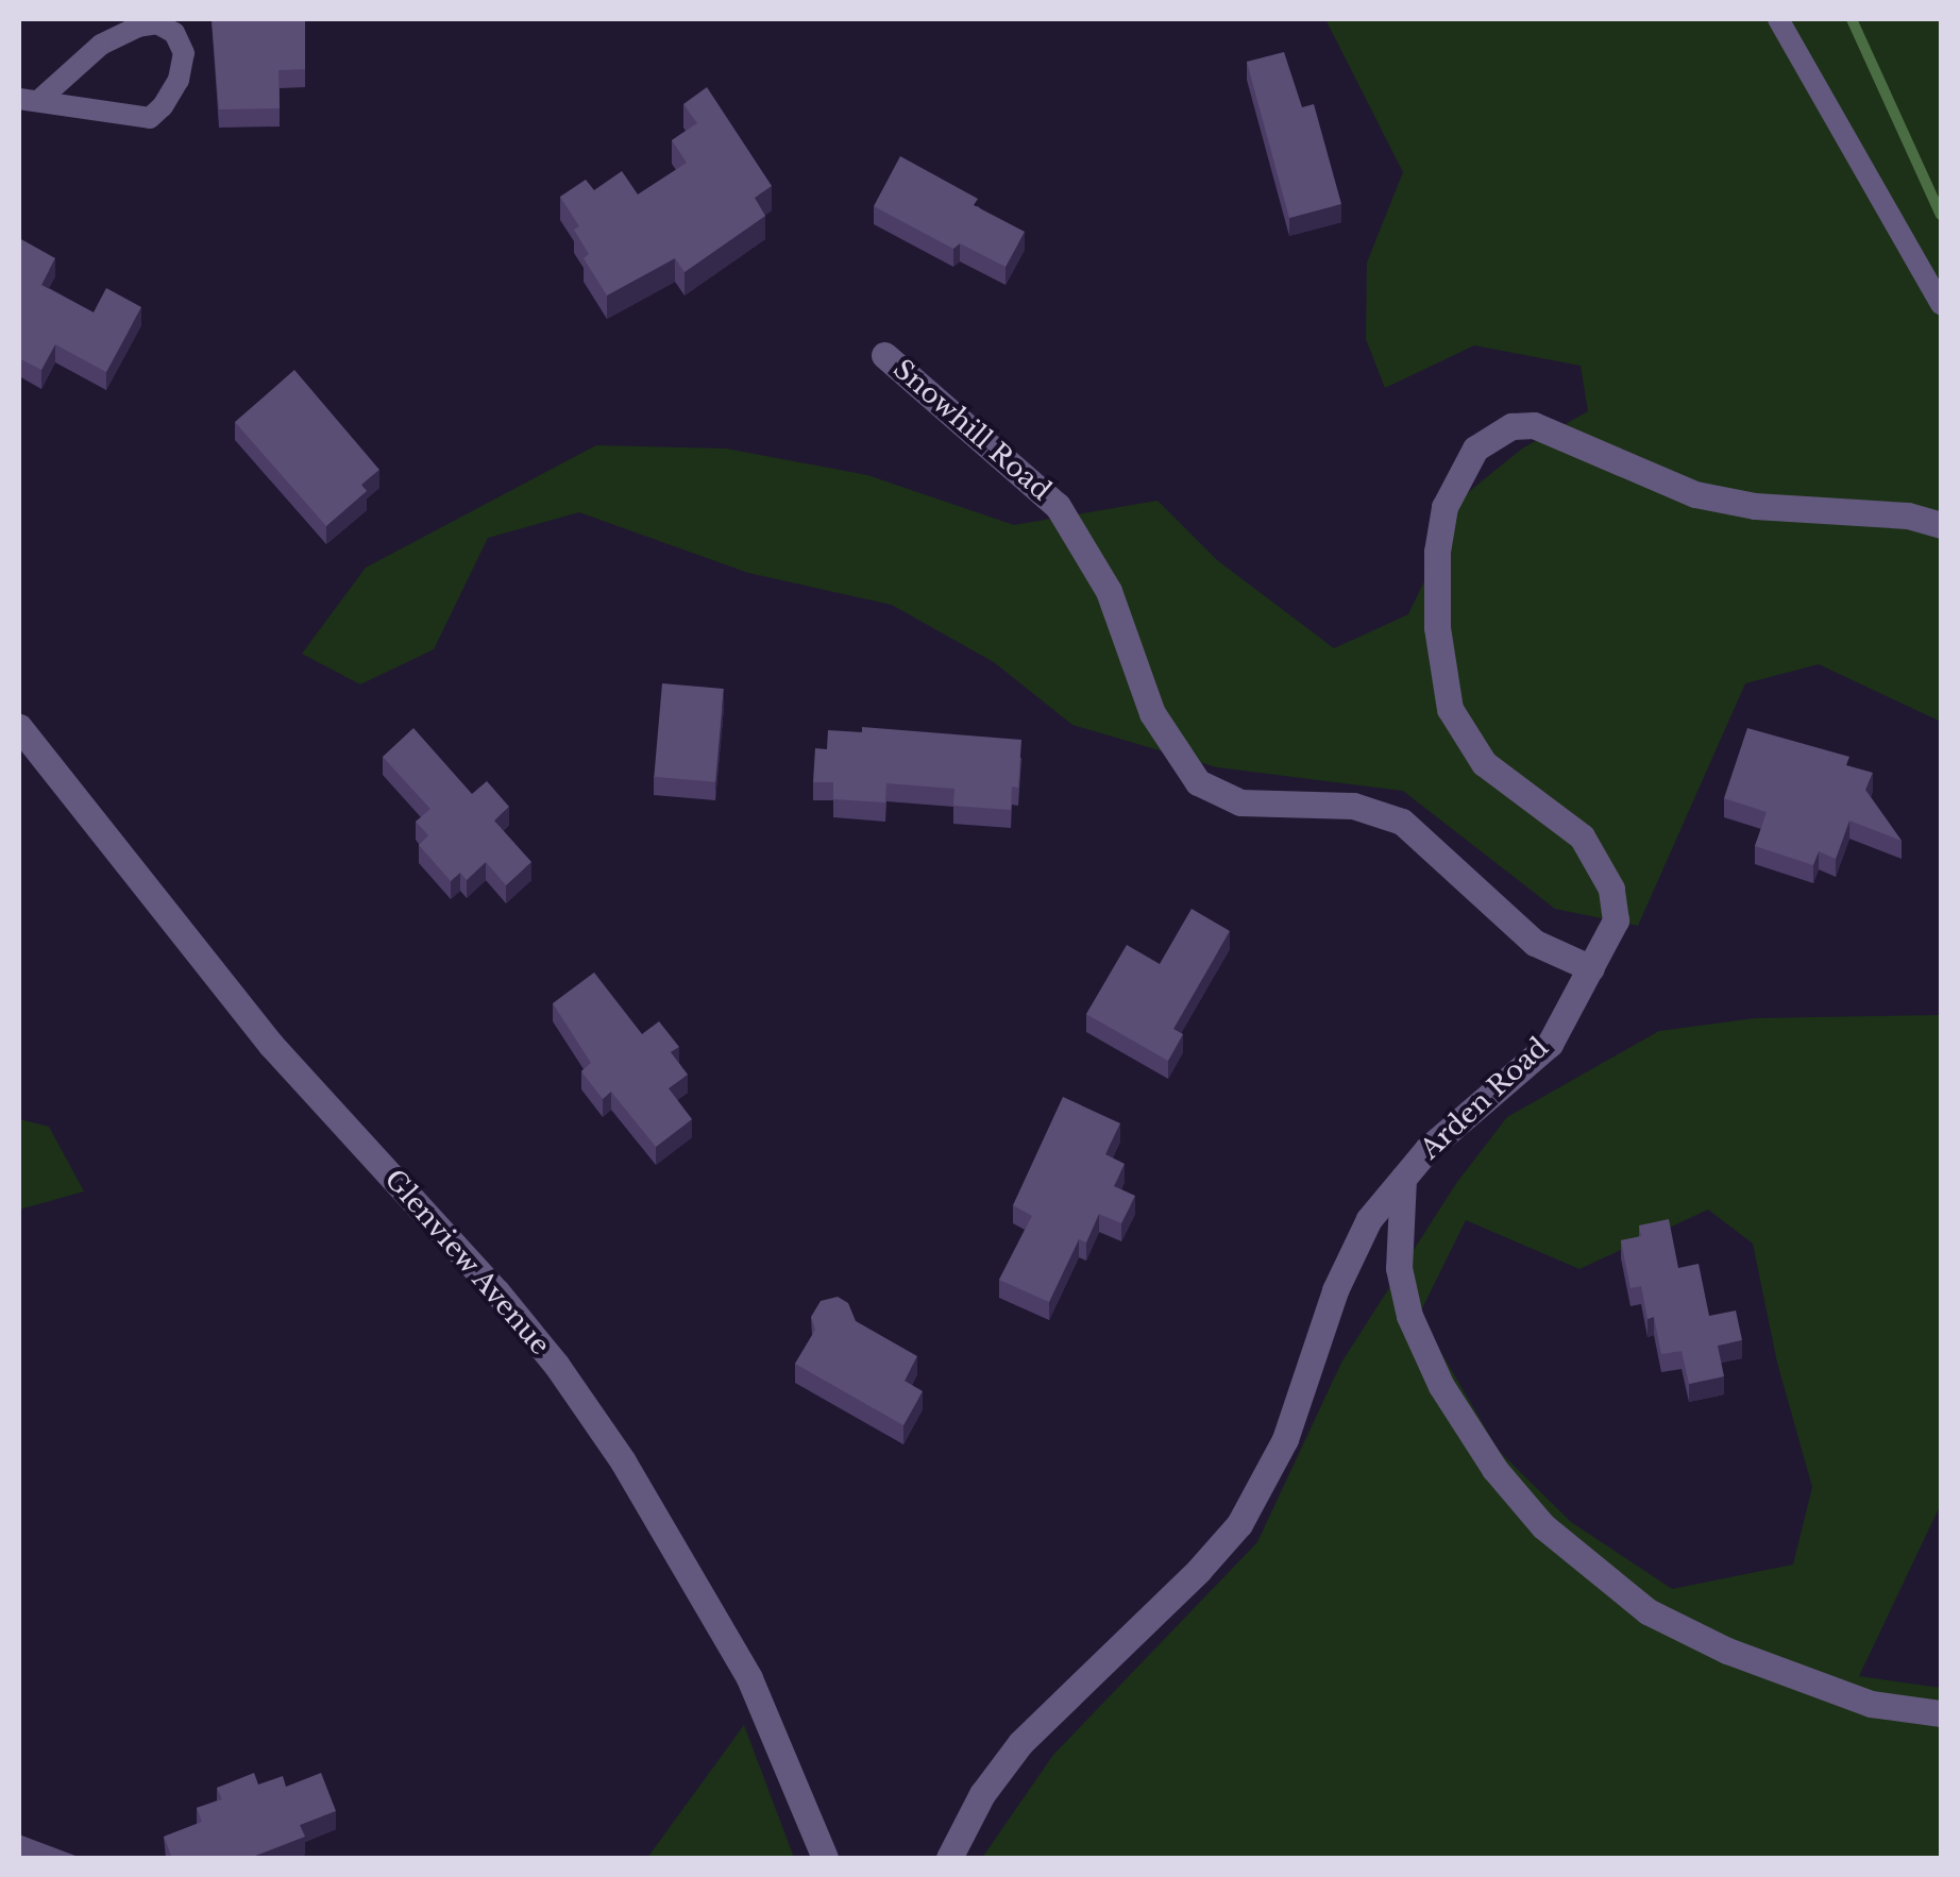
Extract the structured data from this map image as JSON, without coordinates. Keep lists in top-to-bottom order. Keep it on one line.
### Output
{"streets":{"street":["Snowhill Road","Arden Road","Glenview Avenue"]},"crossings":[["Snowhill Road","Arden Road"]]}
